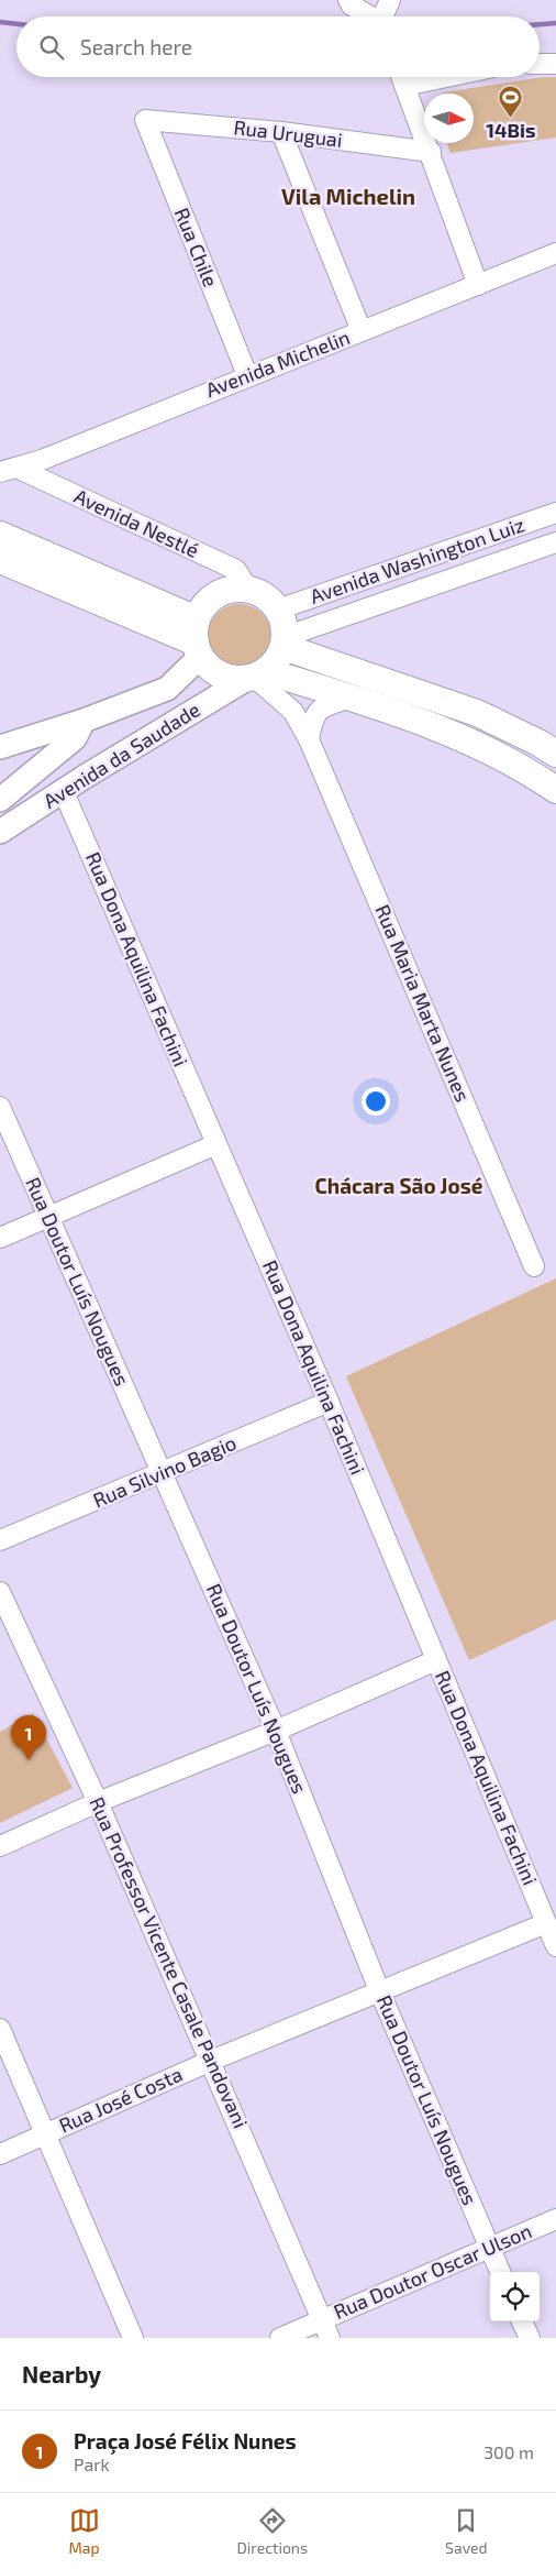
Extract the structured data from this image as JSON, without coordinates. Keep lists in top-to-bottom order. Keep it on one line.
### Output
{"streets":{"street":["Rua Uruguai","Rua Chile","Avenida Michelin","Avenida Nestlé","Avenida Washington Luiz","Avenida da Saudade","Rua Dona Aquilina Fachini","Rua Maria Marta Nunes","Rua Doutor Luís Nougues","Rua Silvino Bagio","Rua Professor Vicente Casale Pandovani","Rua José Costa","Rua Doutor Oscar Ulson"]},"crossings":[["Rua Uruguai","Rua Chile"],["Rua Chile","Avenida Michelin"],["Avenida Michelin","Avenida Nestlé"],["Avenida Nestlé","Avenida Washington Luiz"],["Avenida Nestlé","Avenida da Saudade"],["Avenida Nestlé","Rua Maria Marta Nunes"],["Avenida Washington Luiz","Avenida da Saudade"],["Avenida Washington Luiz","Rua Maria Marta Nunes"],["Avenida da Saudade","Rua Dona Aquilina Fachini"],["Avenida da Saudade","Rua Maria Marta Nunes"],["Rua Dona Aquilina Fachini","Rua Silvino Bagio"],["Rua Dona Aquilina Fachini","Rua José Costa"],["Rua Doutor Luís Nougues","Rua Silvino Bagio"],["Rua Doutor Luís Nougues","Rua José Costa"],["Rua Doutor Luís Nougues","Rua Doutor Oscar Ulson"],["Rua Professor Vicente Casale Pandovani","Rua José Costa"],["Rua Professor Vicente Casale Pandovani","Rua Doutor Oscar Ulson"]],"districts":["Vila Michelin","Chácara São José"],"places":{"sports":["14Bis"]},"north":"right","page":{"search":"Search here","pins":"1","heading":"Nearby","list":[{"mark":"1","name":"Praça José Félix Nunes","note":"Park","value":"300 m"}],"nav":["Map","Directions","Saved"]}}
